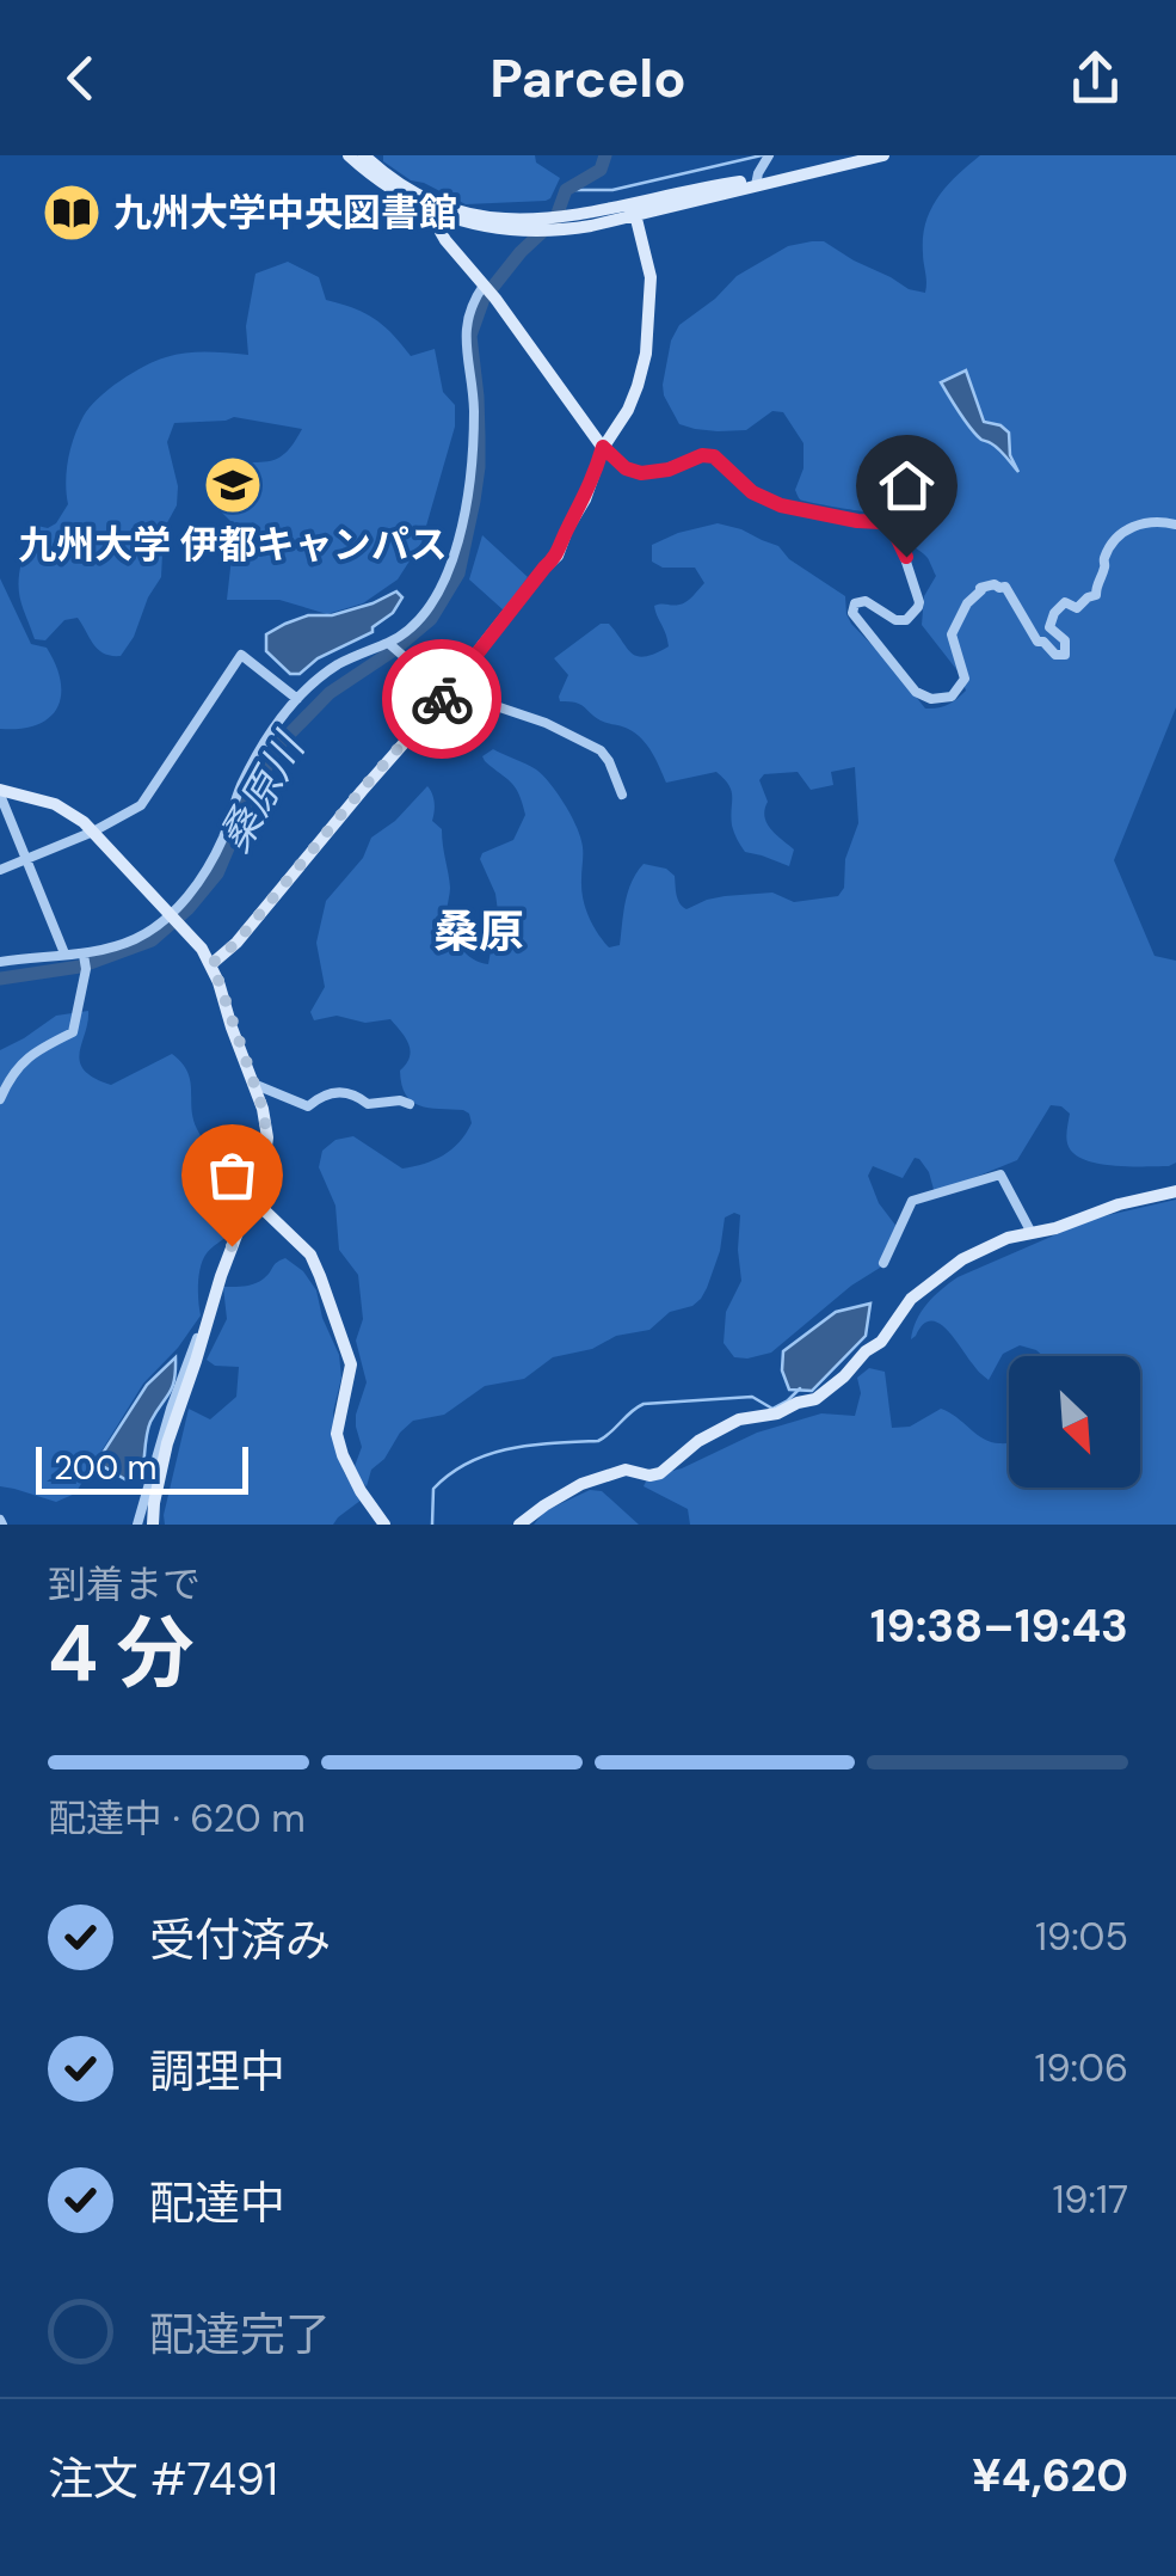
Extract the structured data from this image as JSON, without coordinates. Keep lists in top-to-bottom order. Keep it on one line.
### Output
{"districts":["桑原"],"water":["桑原川"],"places":{"library":["九州大学中央図書館"],"school or university":["九州大学 伊都キャンパス"]},"scale_bar":"200 m","north":"bottom right","page":{"header":"Parcelo","scale":"200 m","heading":["4 分","到着まで","19:38–19:43"],"panel":["注文 #7491","¥4,620"],"bar":"配達中 · 620 m","list":[["受付済み","19:05"],["調理中","19:06"],["配達中","19:17"],"配達完了"]}}
